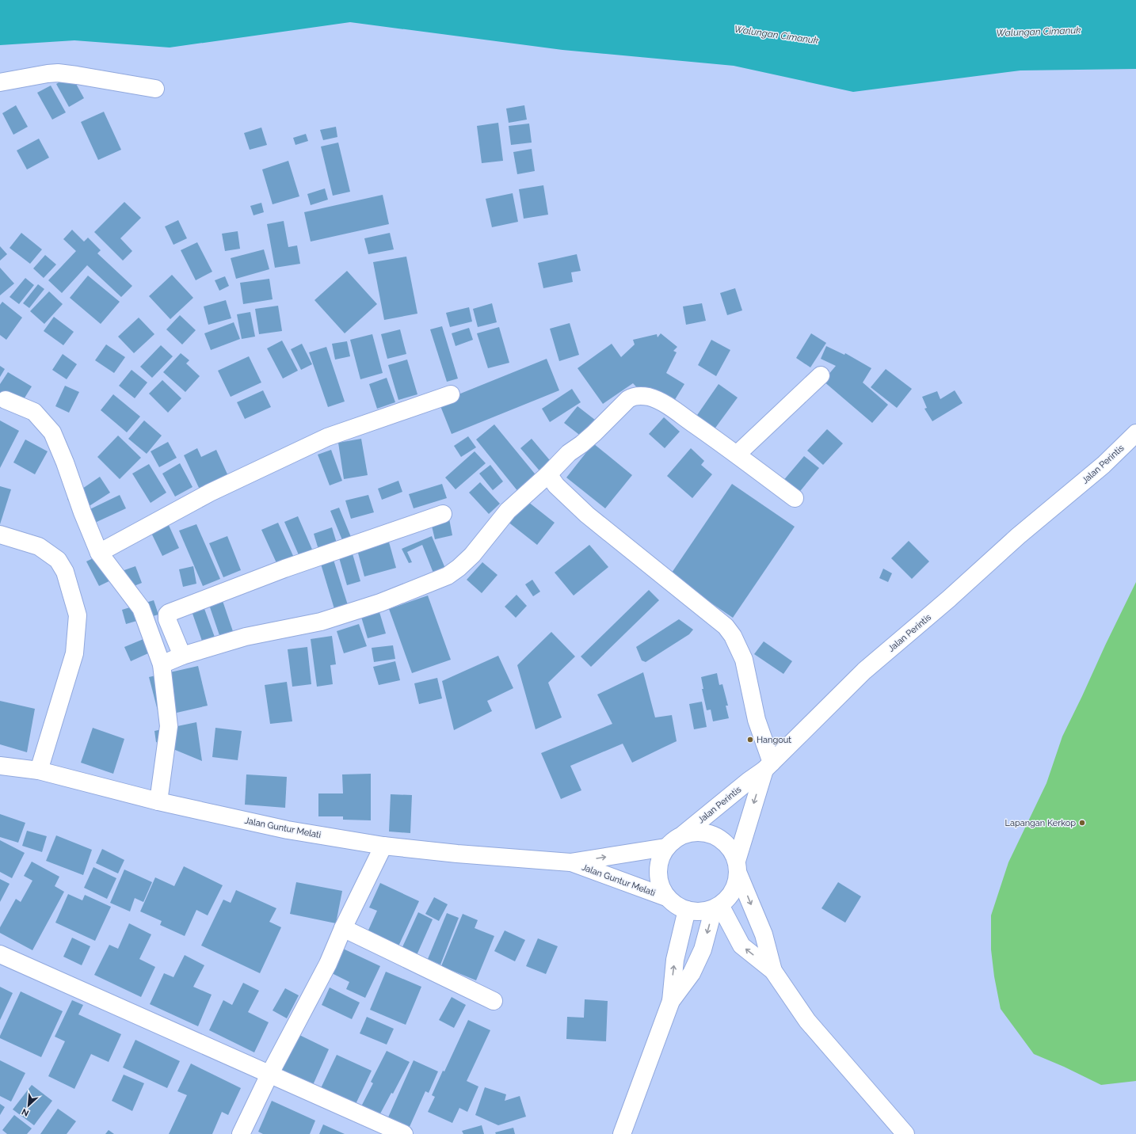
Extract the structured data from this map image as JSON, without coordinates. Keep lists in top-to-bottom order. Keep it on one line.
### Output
{"streets":{"street":["Jalan Perintis","Jalan Guntur Melati"]},"crossings":[["Jalan Perintis","Jalan Guntur Melati"]],"water":["Walungan Cimanuk"],"places":["Hangout","Lapangan Kerkop"],"north":"bottom left"}
